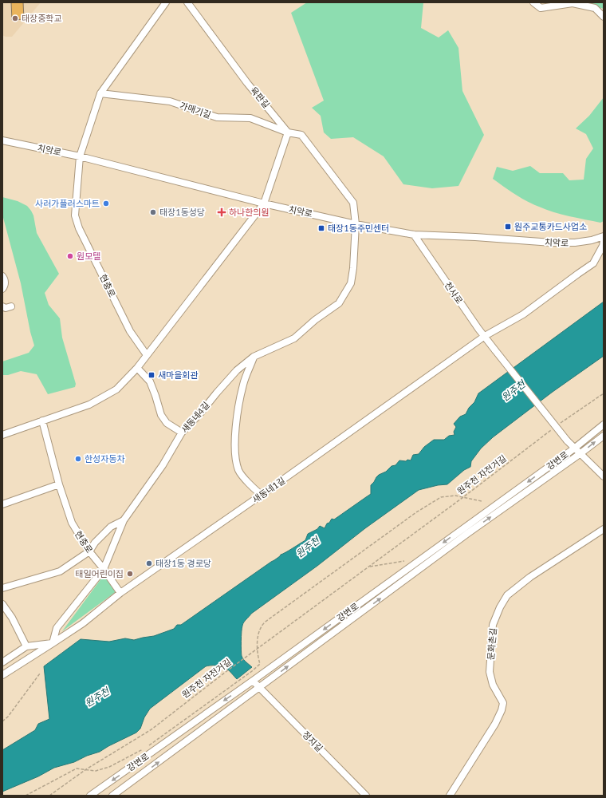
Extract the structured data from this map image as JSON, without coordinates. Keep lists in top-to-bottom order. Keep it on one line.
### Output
{"streets":{"street":["육판길","가매기길","치악로","현충로","천사로","새동네4길","강변로","새동네1길","문화촌길","정지길"],"path":["원주천 자전거길"]},"crossings":[["육판길","가매기길"],["가매기길","치악로"],["가매기길","새동네4길"],["치악로","현충로"],["치악로","천사로"],["치악로","새동네4길"],["현충로","새동네4길"],["현충로","새동네1길"],["천사로","강변로"],["천사로","새동네1길"],["강변로","정지길"]],"water":["원주천"],"places":{"other":["태장중학교","사러가플러스마트","태장1동성당","원모텔","한성자동차","태장1동 경로당","태일어린이집"],"health":["하나한의원"],"transit":["원주교통카드사업소","태장1동주민센터","새마을회관"]}}
